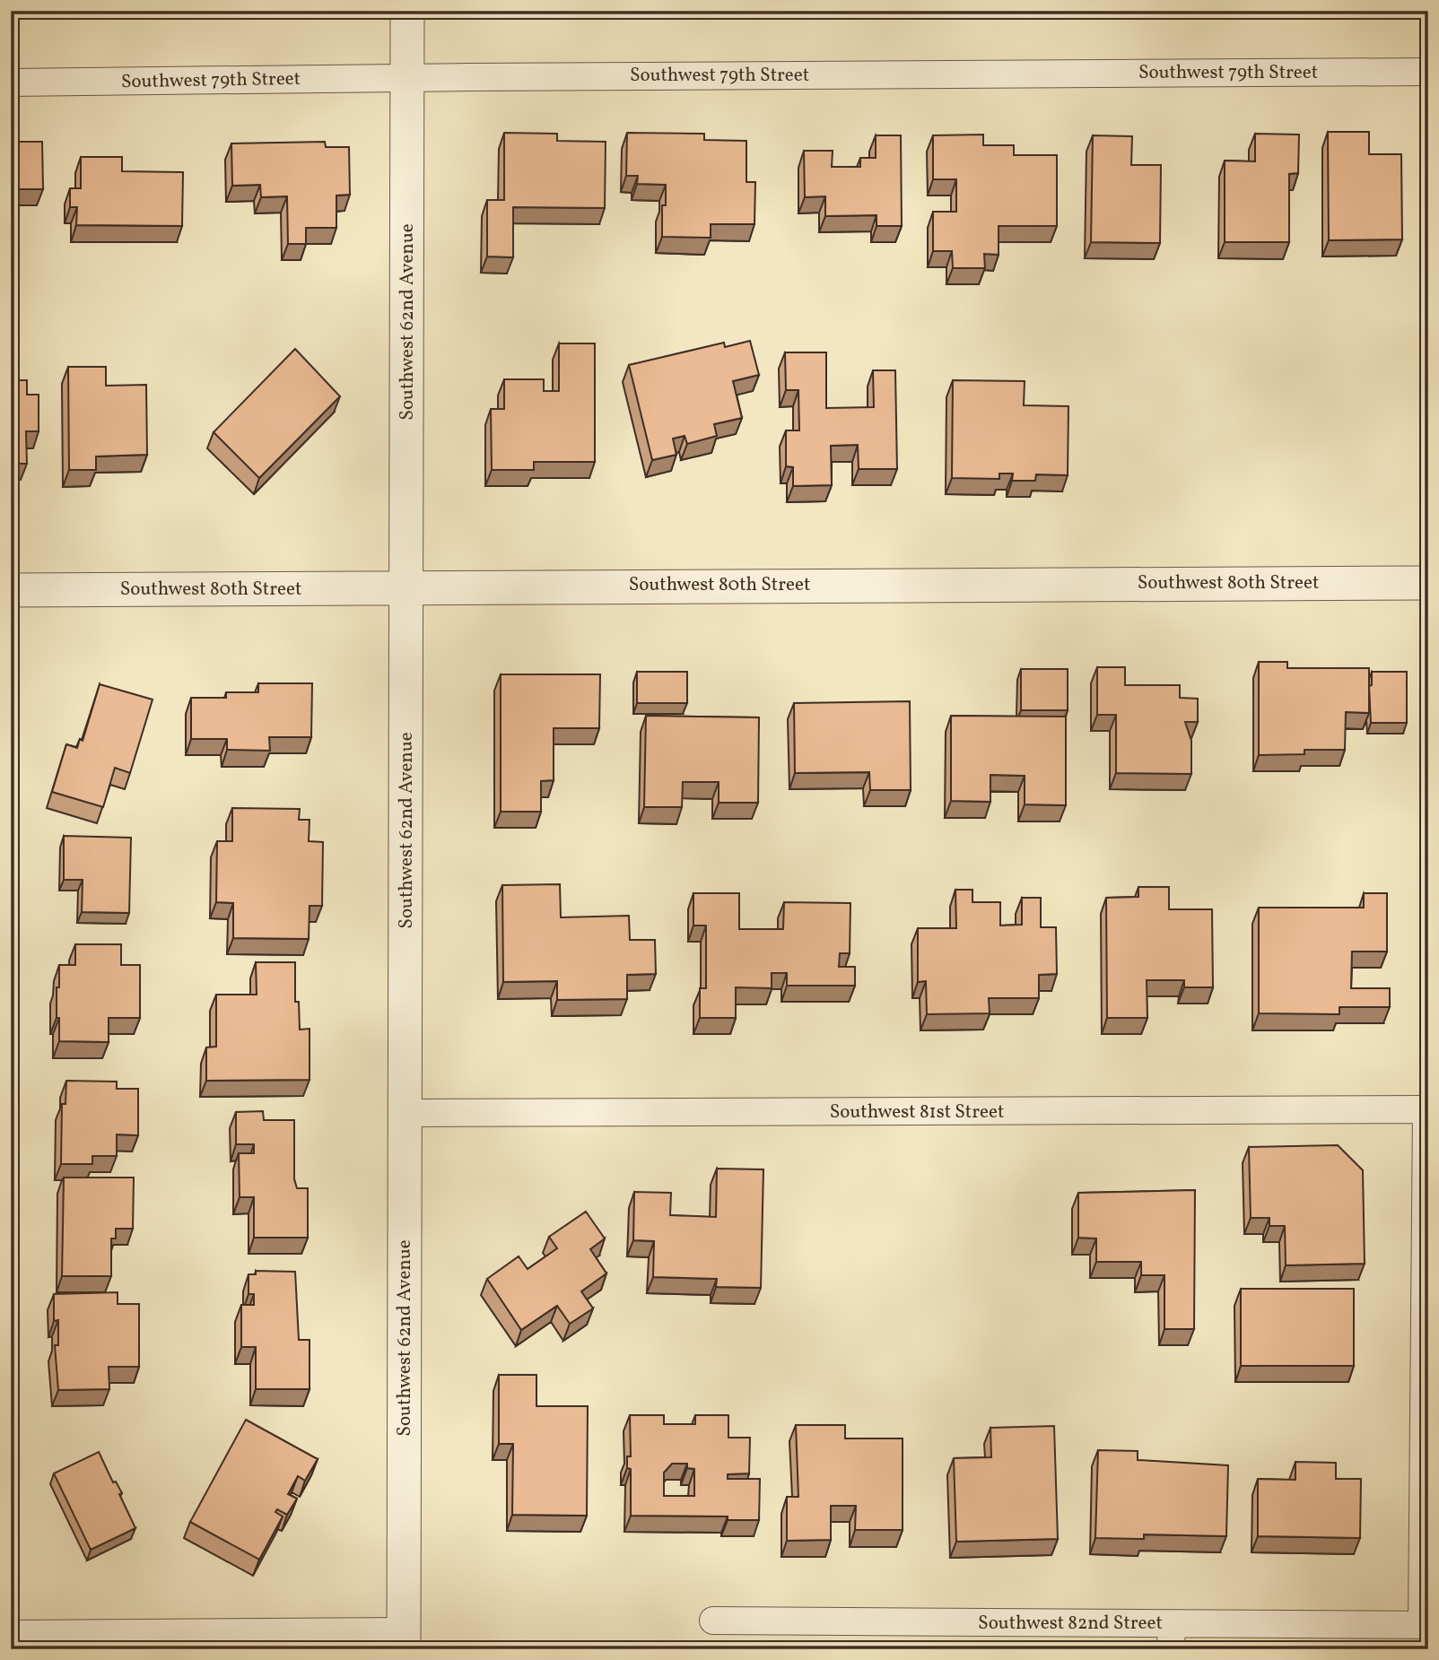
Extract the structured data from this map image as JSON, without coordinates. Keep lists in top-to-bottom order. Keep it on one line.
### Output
{"streets":{"street":["Southwest 79th Street","Southwest 62nd Avenue","Southwest 80th Street","Southwest 81st Street","Southwest 82nd Street"]},"crossings":[["Southwest 79th Street","Southwest 62nd Avenue"],["Southwest 62nd Avenue","Southwest 80th Street"],["Southwest 62nd Avenue","Southwest 81st Street"]]}
